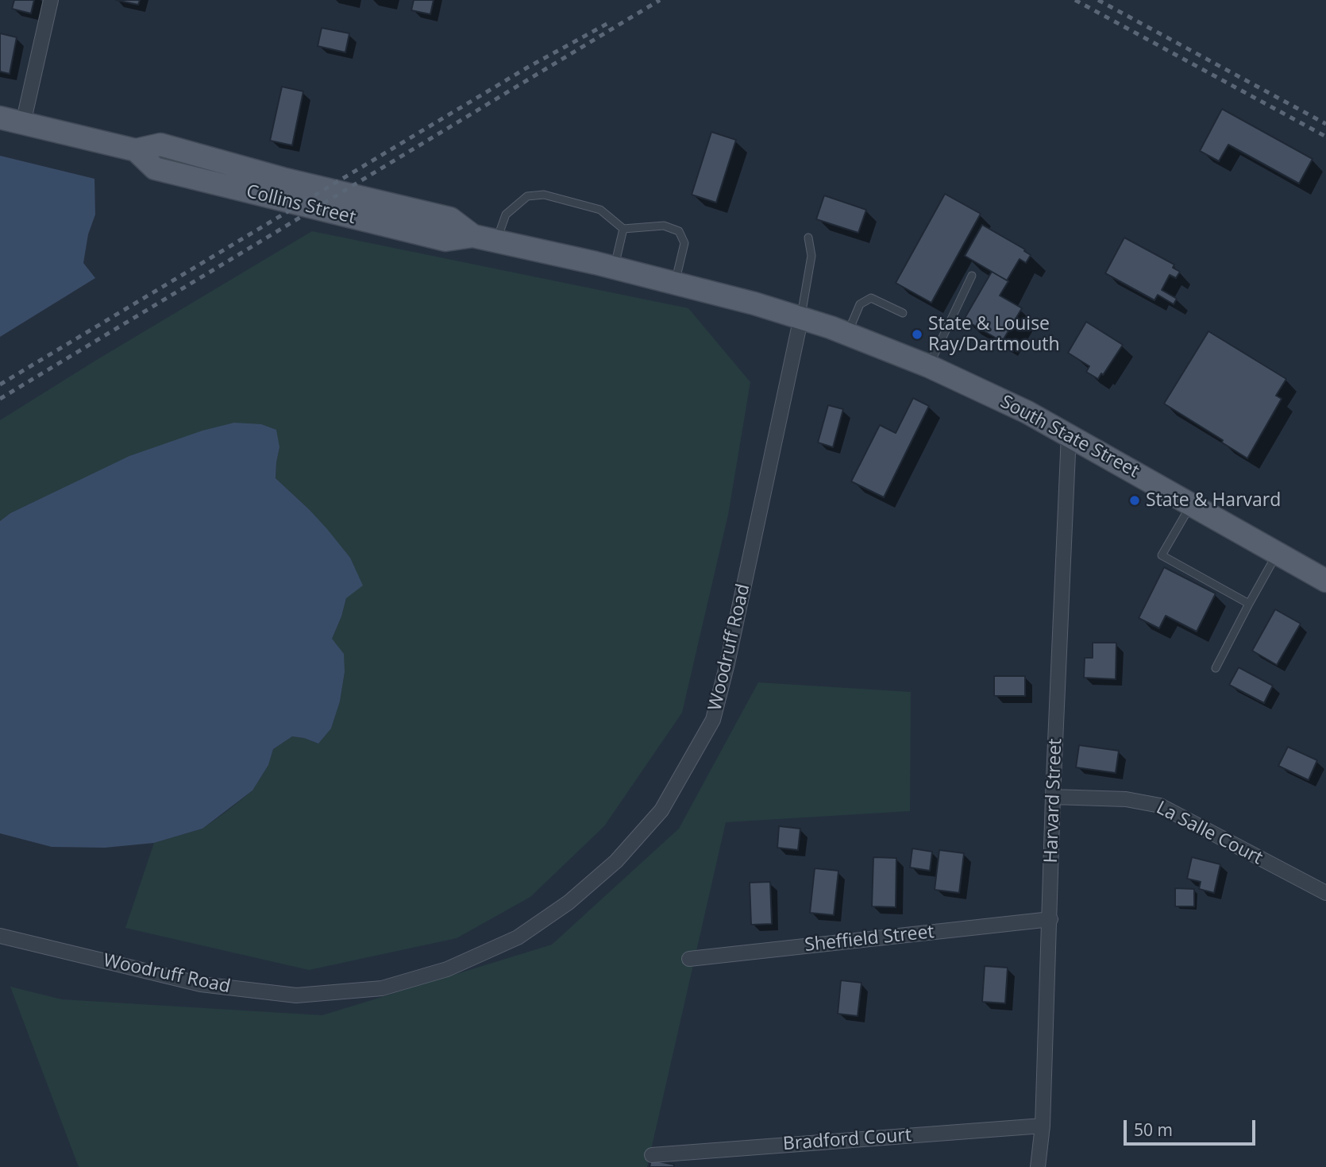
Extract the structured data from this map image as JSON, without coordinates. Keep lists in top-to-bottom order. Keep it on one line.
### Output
{"streets":{"main road":["Collins Street","South State Street"],"street":["Woodruff Road","Harvard Street","La Salle Court","Sheffield Street","Bradford Court"]},"crossings":[["Collins Street","South State Street"],["Collins Street","Woodruff Road"],["South State Street","Woodruff Road"],["South State Street","Harvard Street"],["Harvard Street","La Salle Court"],["Harvard Street","Sheffield Street"],["Harvard Street","Bradford Court"]],"places":["State & Louise Ray/Dartmouth","State & Harvard"],"scale_bar":"50 m"}
